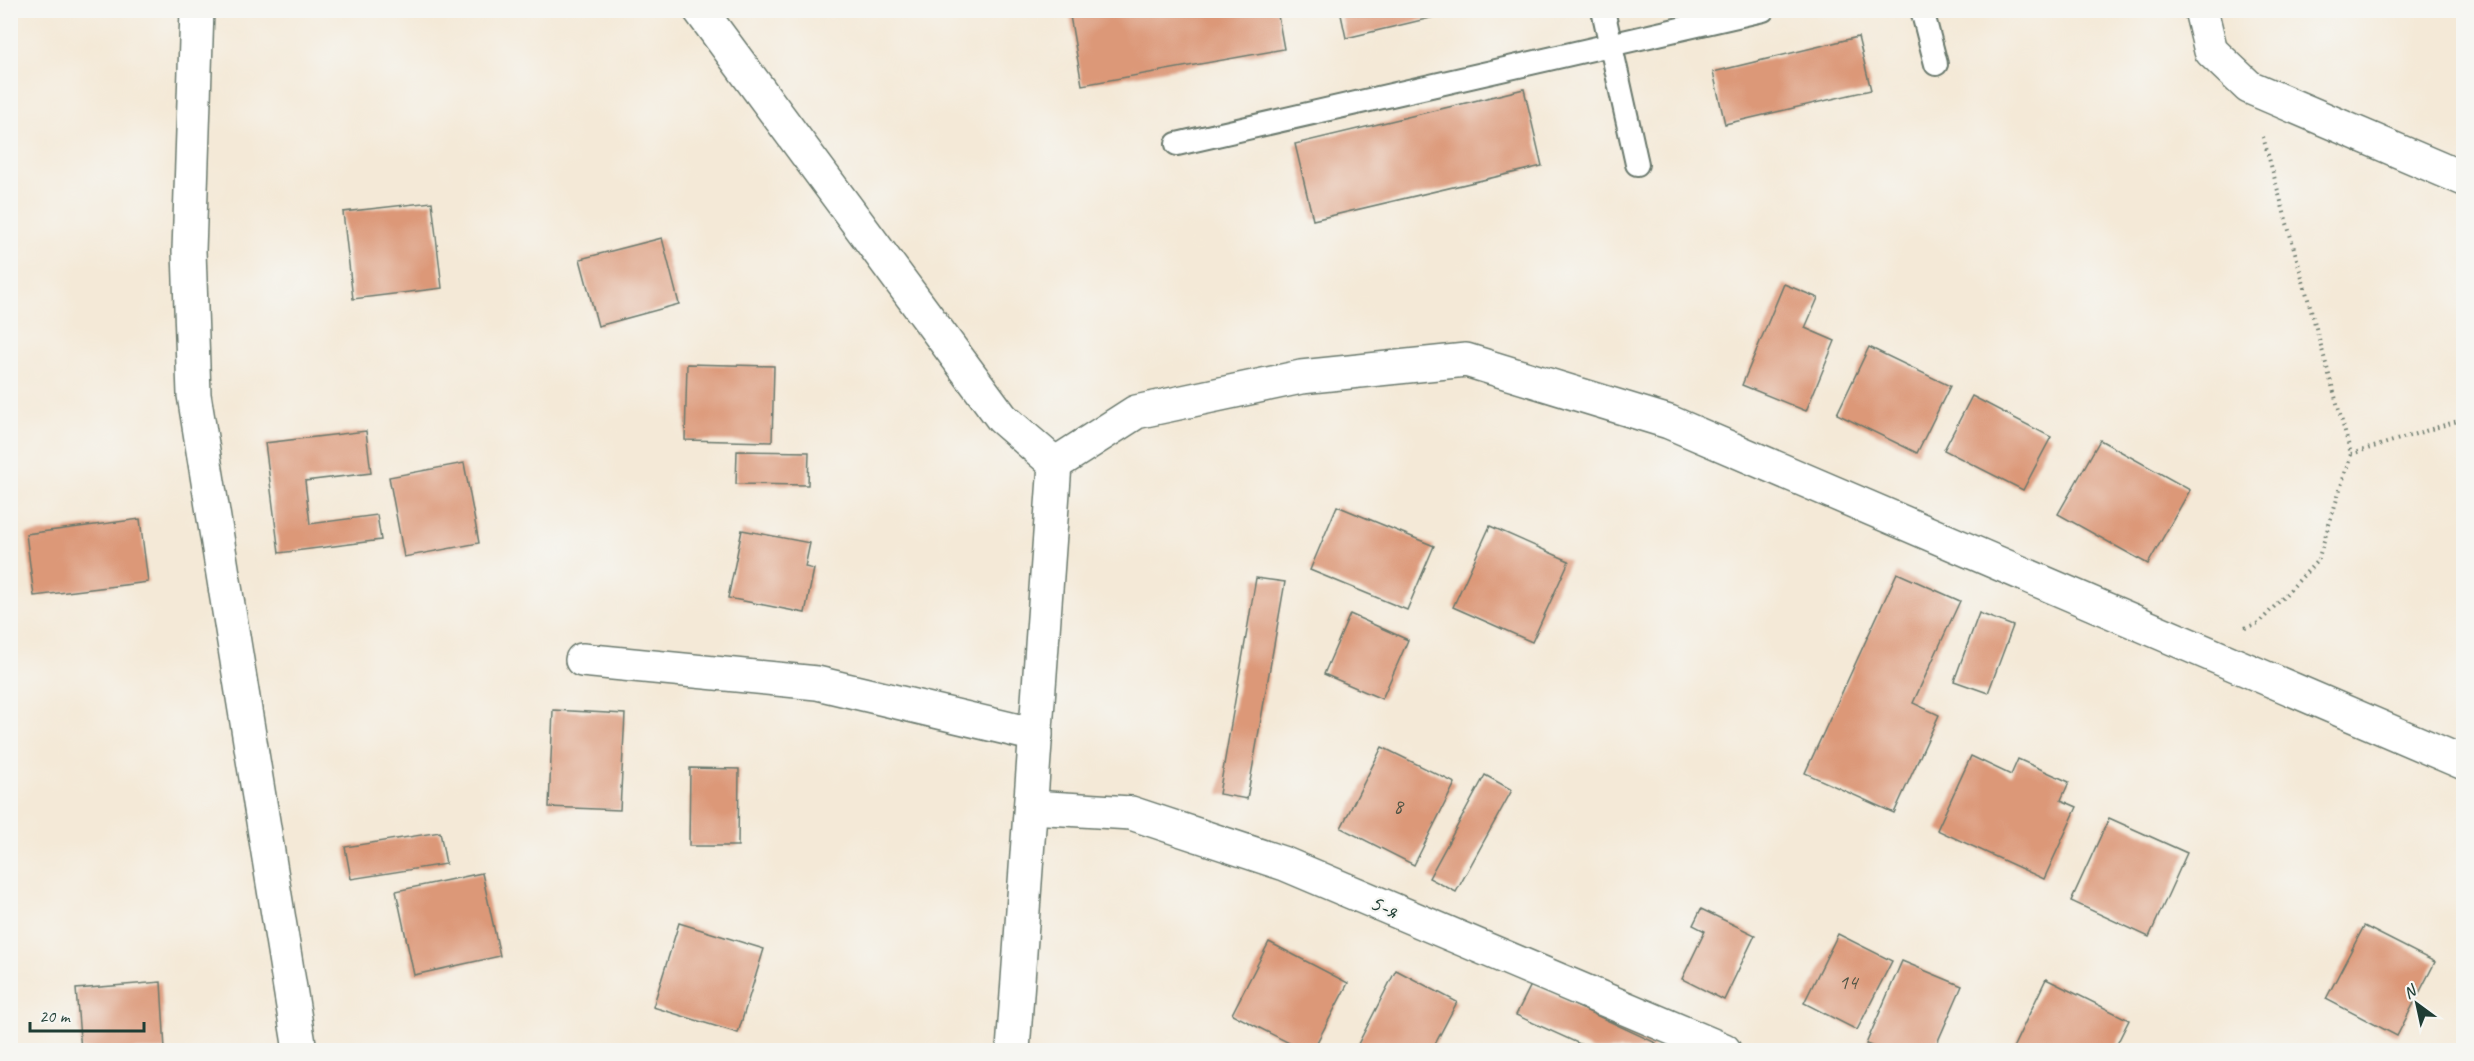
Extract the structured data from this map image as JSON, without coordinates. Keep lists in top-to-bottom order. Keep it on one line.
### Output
{"streets":{"street":["5-я"]},"house_numbers":["8","14"],"scale_bar":"20 m","north":"top left"}
